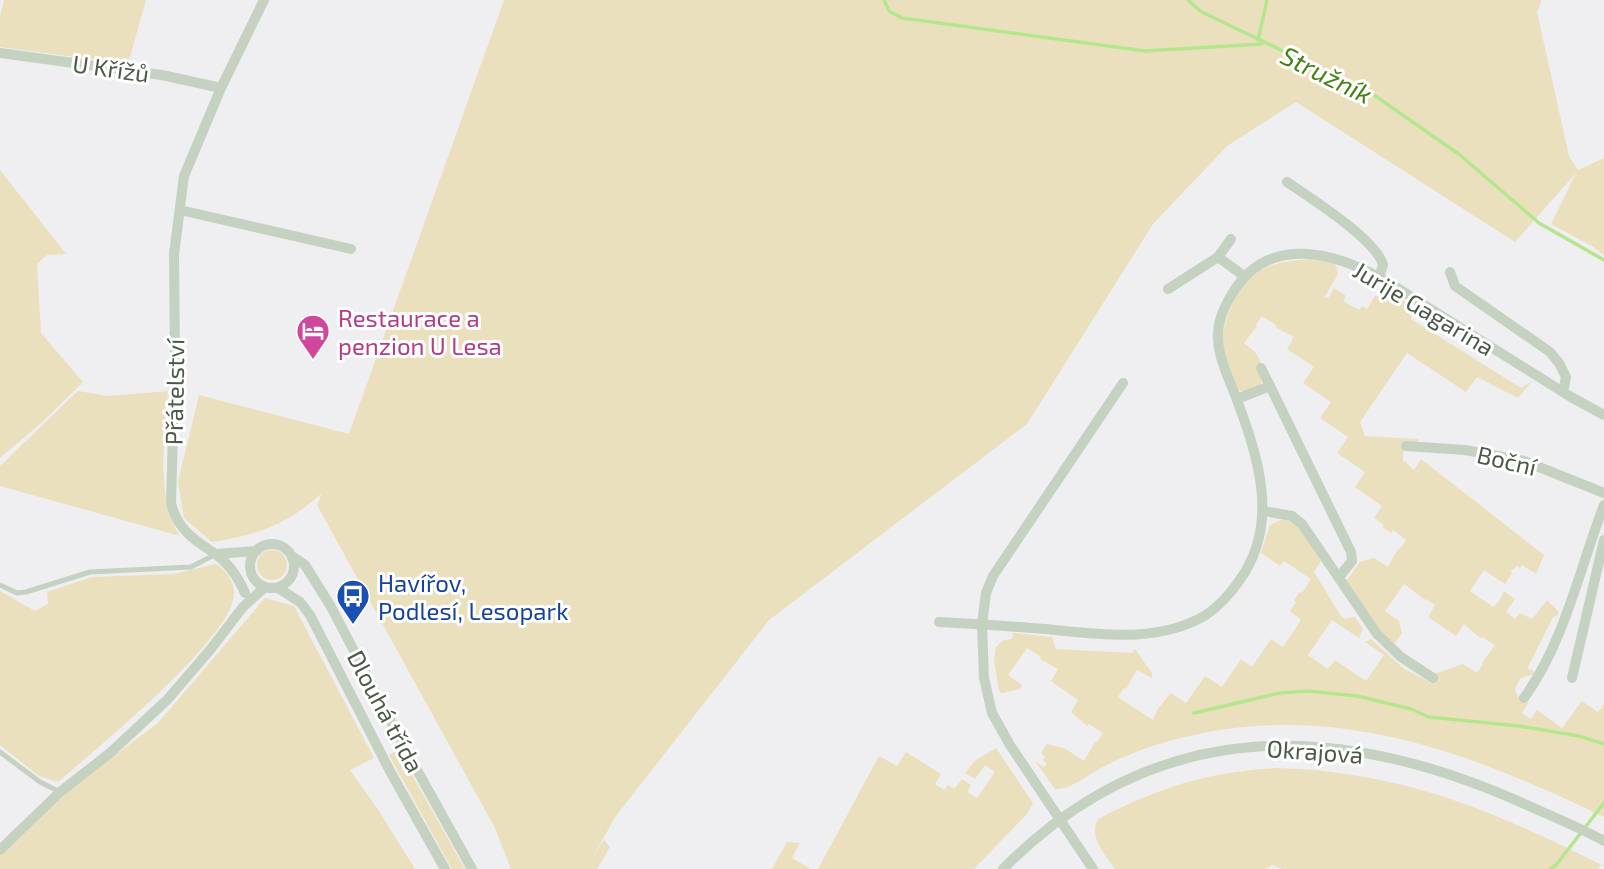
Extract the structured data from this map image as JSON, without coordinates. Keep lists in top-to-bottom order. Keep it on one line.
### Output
{"streets":{"street":["U Křížů","Jurije Gagarina","Přátelství","Boční","Dlouhá třída","Okrajová"]},"crossings":[["U Křížů","Přátelství"]],"water":["Stružník"],"places":{"hotel":["Restaurace a penzion U Lesa"],"bus stop":["Havířov, Podlesí, Lesopark"]}}
